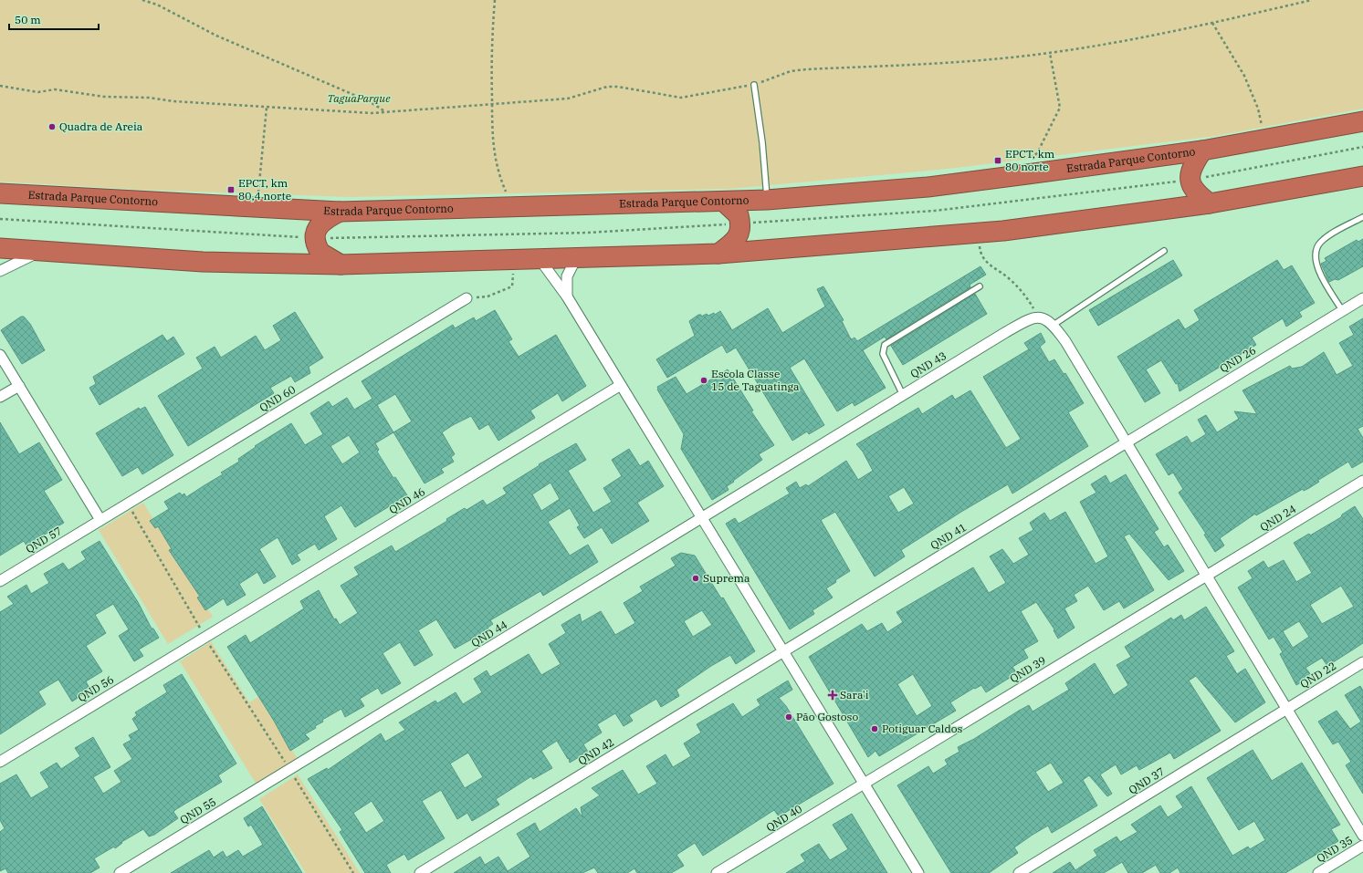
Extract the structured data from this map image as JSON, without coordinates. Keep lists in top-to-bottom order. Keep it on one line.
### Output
{"streets":{"highway":["Estrada Parque Contorno"],"street":["QND 26","QND 43","QND 60","QND 46","QND 24","QND 41","QND 57","QND 44","QND 39","QND 22","QND 56","QND 42","QND 37","QND 55","QND 40","QND 35"]},"crossings":[["QND 26","QND 41"],["QND 43","QND 44"],["QND 60","QND 57"],["QND 46","QND 56"],["QND 24","QND 39"],["QND 41","QND 42"],["QND 44","QND 55"],["QND 39","QND 40"],["QND 22","QND 37"]],"parks":["TaguaParque"],"places":{"other":["Quadra de Areia","Escola Classe 15 de Taguatinga","Suprema","Pão Gostoso","Potiguar Caldos"],"transit":["EPCT, km 80 norte","EPCT, km 80,4 norte"],"health":["Sara'i"]},"scale_bar":"50 m"}
